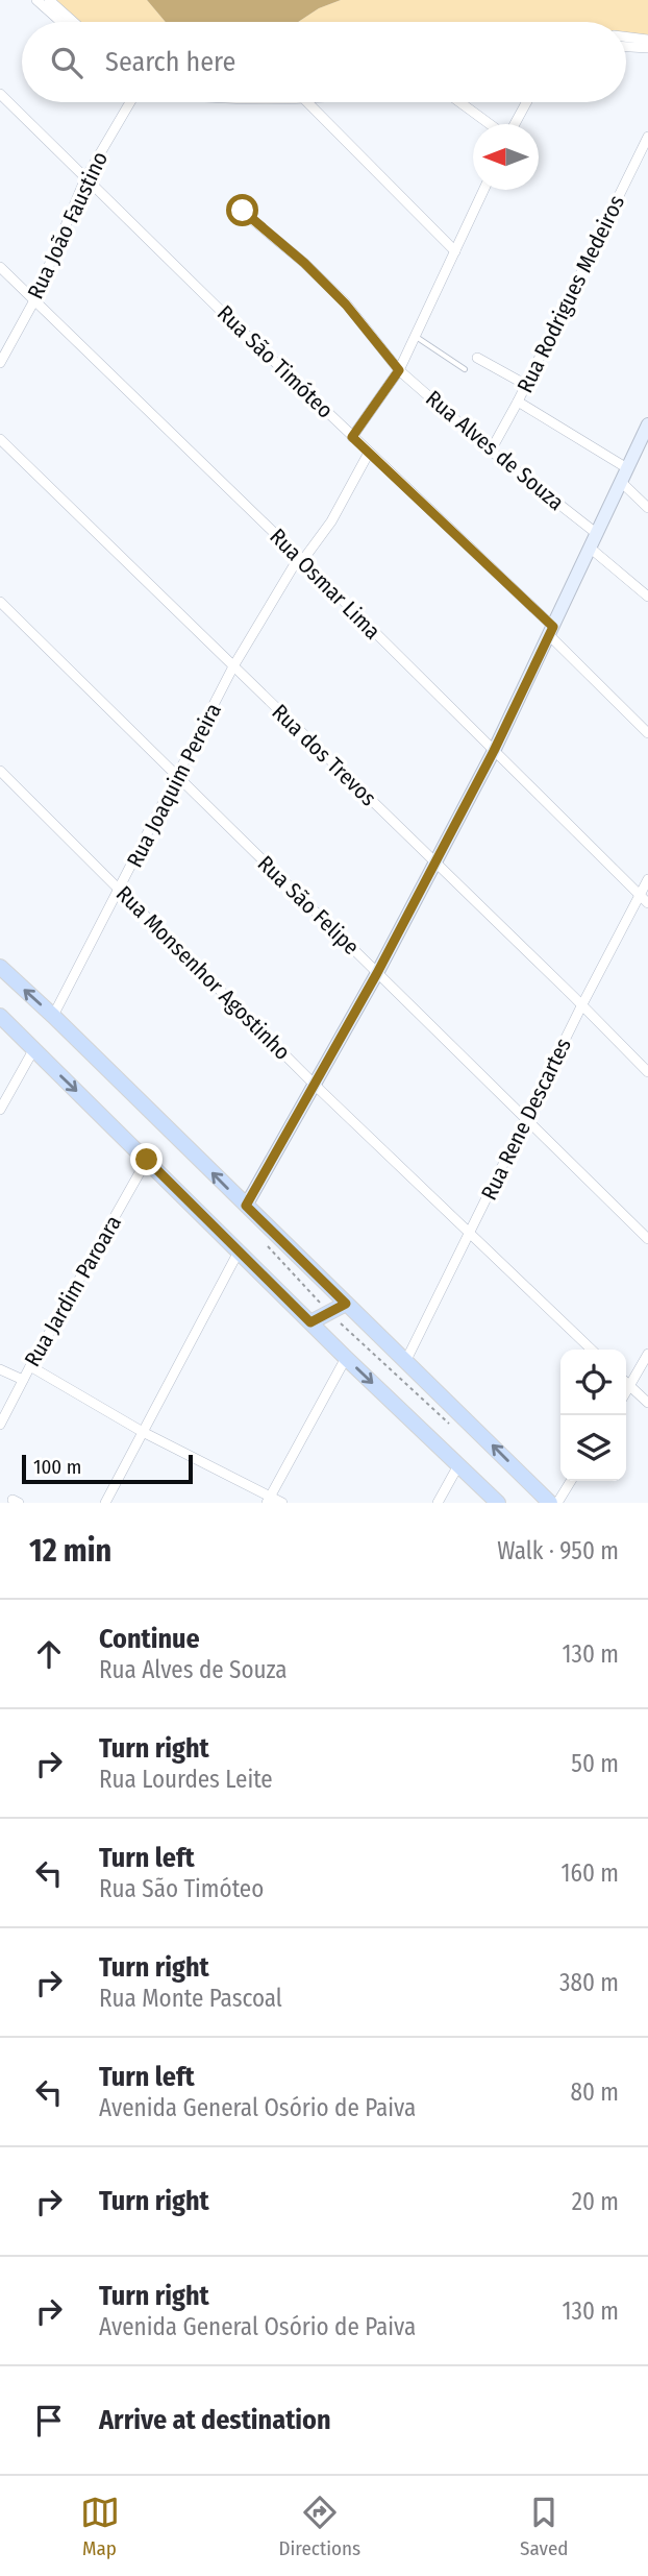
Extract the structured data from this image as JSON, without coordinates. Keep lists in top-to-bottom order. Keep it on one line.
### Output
{"streets":{"street":["Rua João Faustino","Rua Rodrigues Medeiros","Rua São Timóteo","Rua Alves de Souza","Rua Osmar Lima","Rua dos Trevos","Rua Joaquim Pereira","Rua São Felipe","Rua Monsenhor Agostinho","Rua Rene Descartes","Rua Jardim Paroara"]},"crossings":[["Rua João Faustino","Rua São Timóteo"],["Rua João Faustino","Rua Osmar Lima"],["Rua Rodrigues Medeiros","Rua Alves de Souza"],["Rua São Timóteo","Rua Joaquim Pereira"],["Rua Osmar Lima","Rua Joaquim Pereira"],["Rua Osmar Lima","Rua Rene Descartes"],["Rua dos Trevos","Rua Joaquim Pereira"],["Rua dos Trevos","Rua Rene Descartes"],["Rua Joaquim Pereira","Rua São Felipe"],["Rua Joaquim Pereira","Rua Monsenhor Agostinho"],["Rua São Felipe","Rua Rene Descartes"],["Rua Monsenhor Agostinho","Rua Rene Descartes"]],"scale_bar":"100 m","north":"left","page":{"search":"Search here","scale":"100 m","heading":["12 min","Walk · 950 m"],"list":[["Continue","Rua Alves de Souza","130 m"],["Turn right","Rua Lourdes Leite","50 m"],["Turn left","Rua São Timóteo","160 m"],["Turn right","Rua Monte Pascoal","380 m"],["Turn left","Avenida General Osório de Paiva","80 m"],["Turn right","20 m"],["Turn right","Avenida General Osório de Paiva","130 m"],"Arrive at destination"],"nav":["Map","Directions","Saved"]}}
